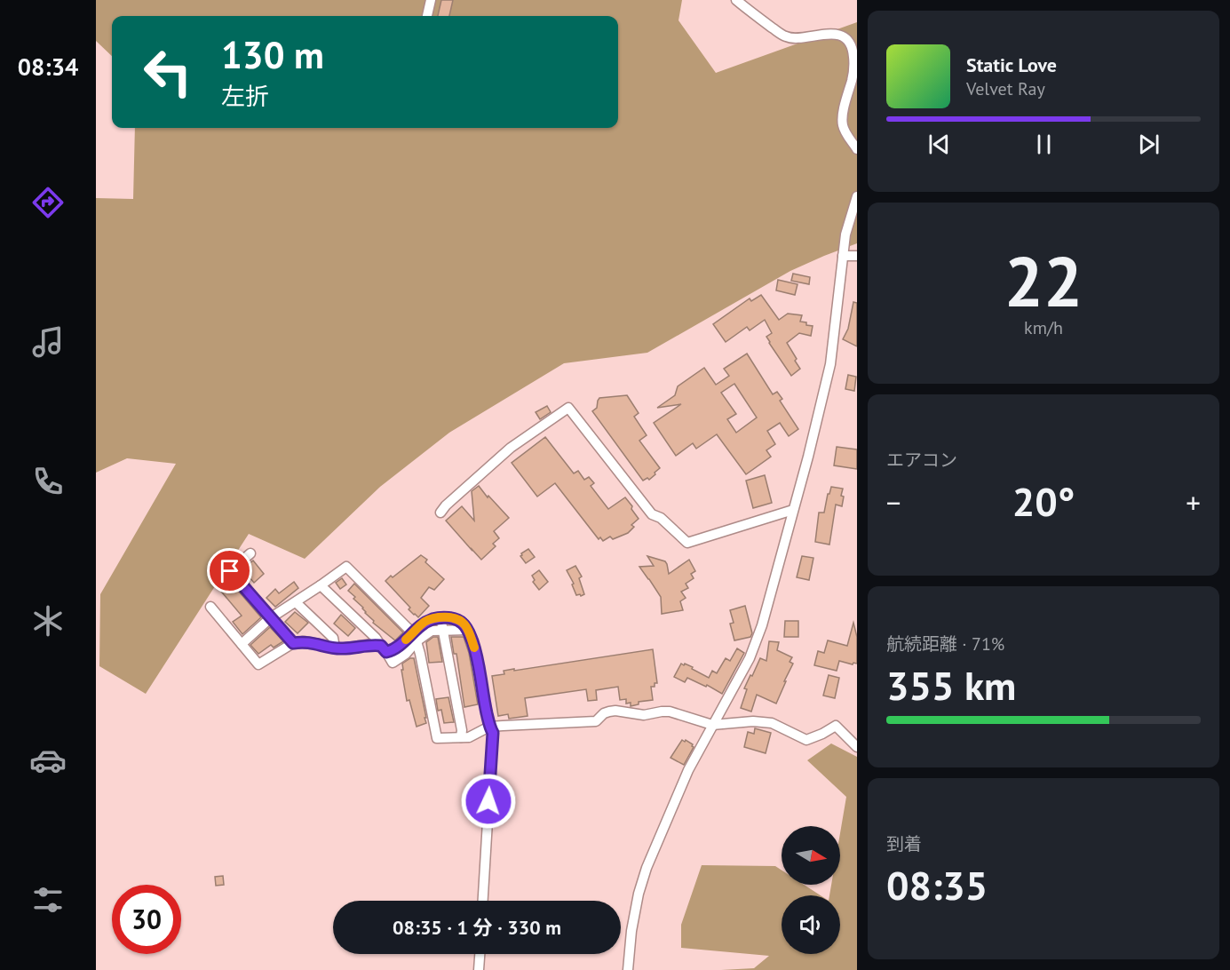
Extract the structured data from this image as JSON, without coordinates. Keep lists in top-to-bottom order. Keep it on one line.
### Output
{"north":"right","page":{"tabs":"08:34","turn":["130 m","左折"],"song":["Static Love","Velvet Ray"],"tile":[["22","km/h"],"エアコン",["航続距離 · 71%","355 km"],["到着","08:35"]],"heat":["−","20°","+"],"limit":"30","trip":"08:35 · 1 分 · 330 m"}}
